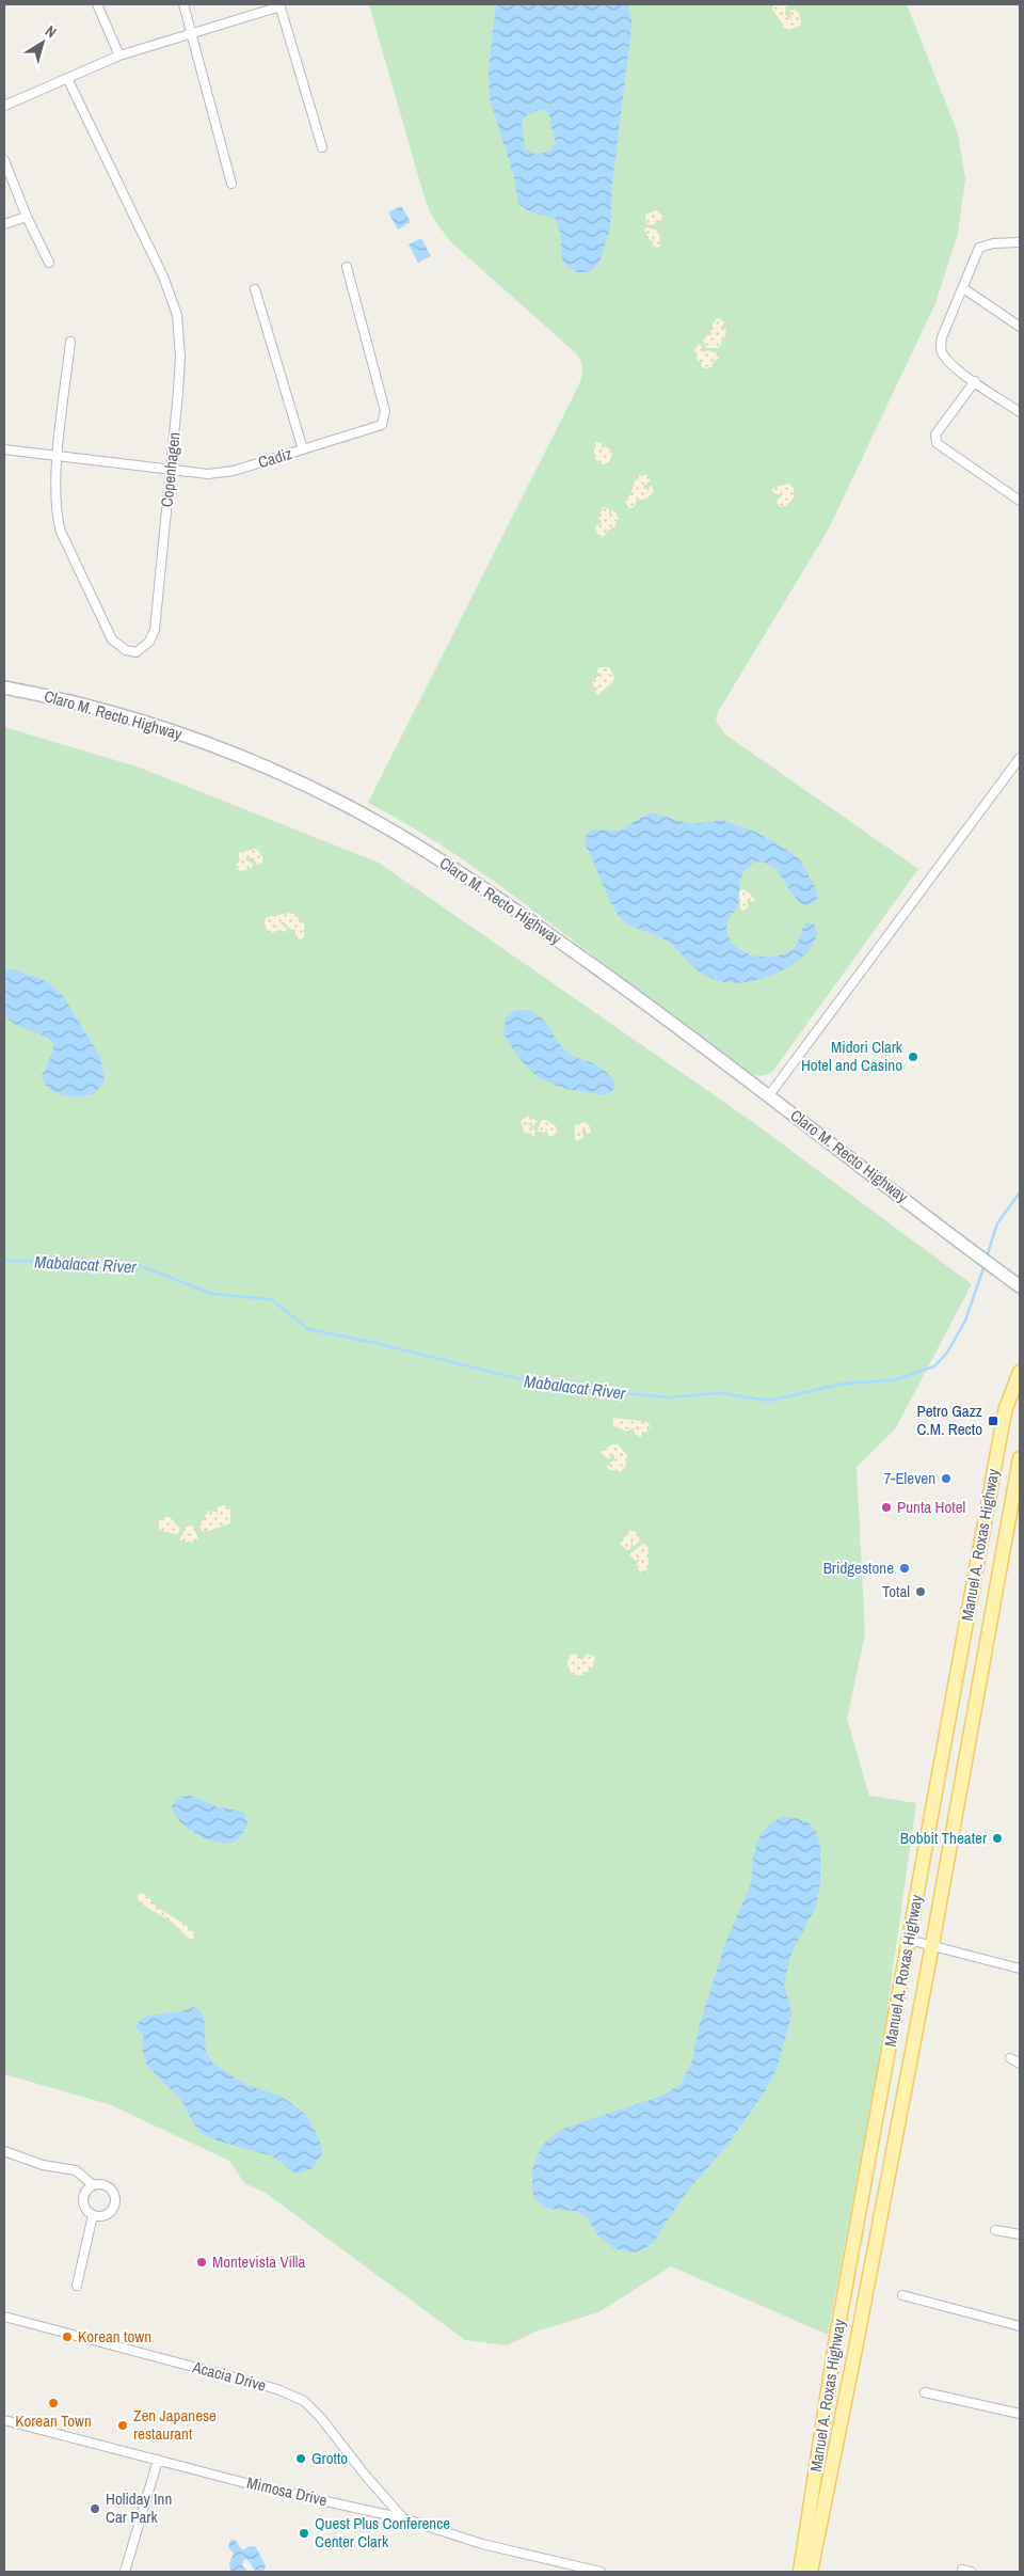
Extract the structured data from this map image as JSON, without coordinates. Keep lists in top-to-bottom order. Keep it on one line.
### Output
{"streets":{"main road":["Claro M. Recto Highway","Manuel A. Roxas Highway"],"street":["Cadiz","Copenhagen","Acacia Drive","Mimosa Drive"]},"crossings":[["Cadiz","Copenhagen"],["Acacia Drive","Mimosa Drive"]],"water":["Mabalacat River"],"places":{"other":["Midori Clark Hotel and Casino","7-Eleven","Punta Hotel","Bridgestone","Total","Bobbit Theater","Montevista Villa","Korean town","Korean Town","Zen Japanese restaurant","Grotto","Holiday Inn Car Park","Quest Plus Conference Center Clark"],"transit":["Petro Gazz C.M. Recto"]},"north":"top right"}
